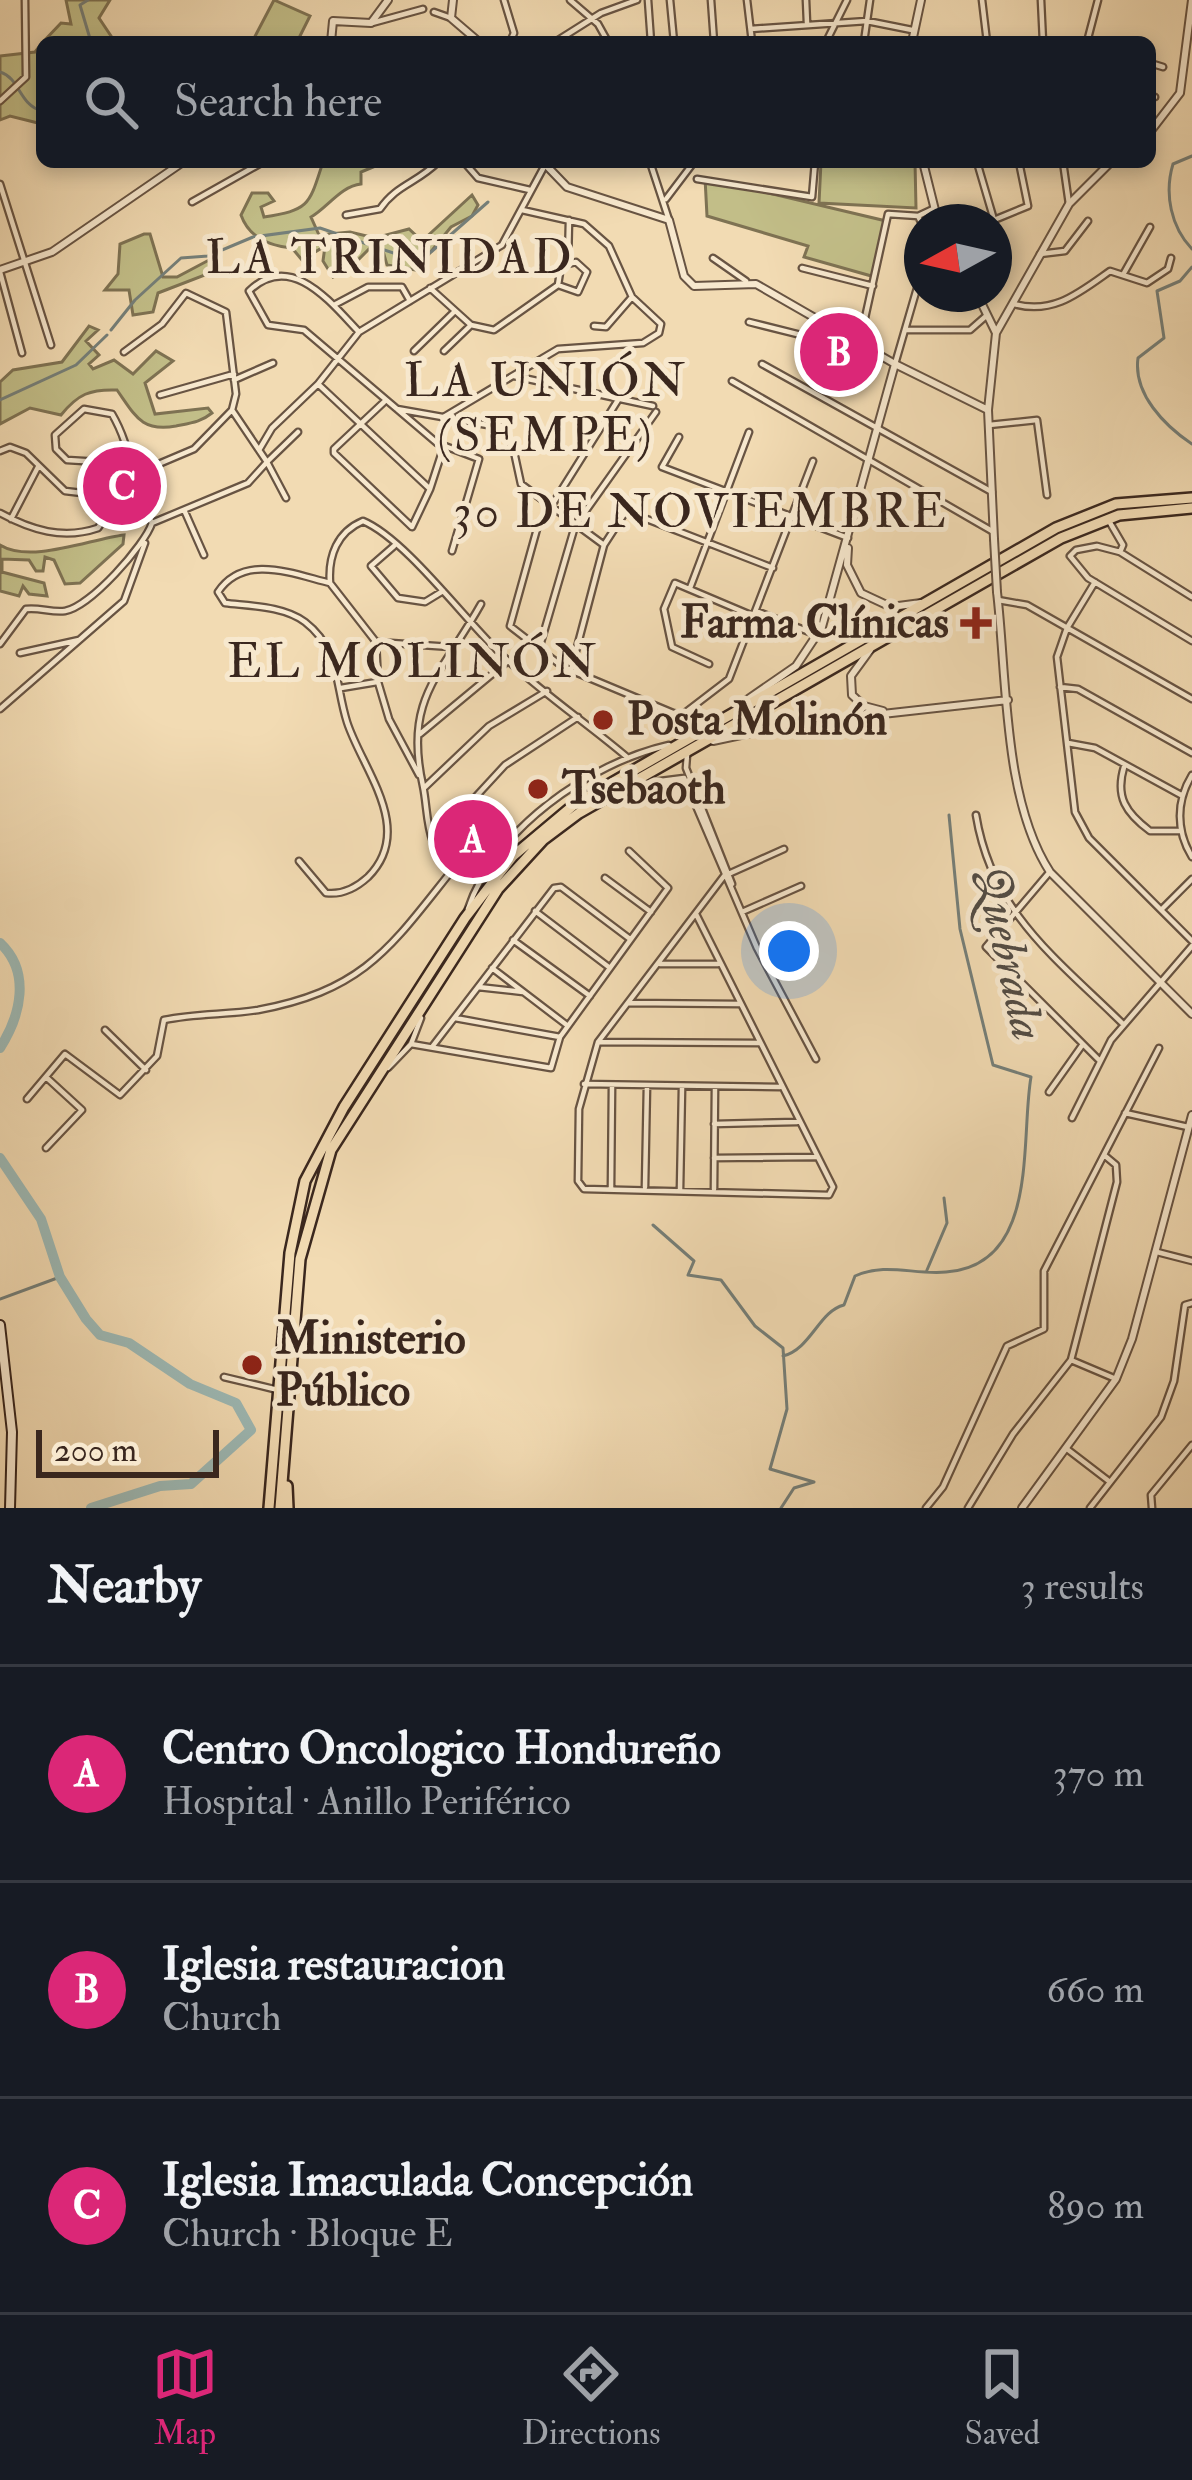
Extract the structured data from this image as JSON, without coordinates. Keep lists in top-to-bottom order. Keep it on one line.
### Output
{"districts":["LA TRINIDAD","LA UNIÓN (SEMPE)","30 DE NOVIEMBRE","EL MOLINÓN"],"water":["Quebrada"],"places":{"health":["Farma Clínicas"],"other":["Posta Molinón","Tsebaoth","Ministerio Público"]},"scale_bar":"200 m","north":"left","page":{"search":"Search here","pins":["B","C","A"],"scale":"200 m","heading":["Nearby","3 results"],"list":[{"mark":"A","name":"Centro Oncologico Hondureño","note":"Hospital · Anillo Periférico","value":"370 m"},{"mark":"B","name":"Iglesia restauracion","note":"Church","value":"660 m"},{"mark":"C","name":"Iglesia Imaculada Concepción","note":"Church · Bloque E","value":"890 m"}],"nav":["Map","Directions","Saved"]}}
